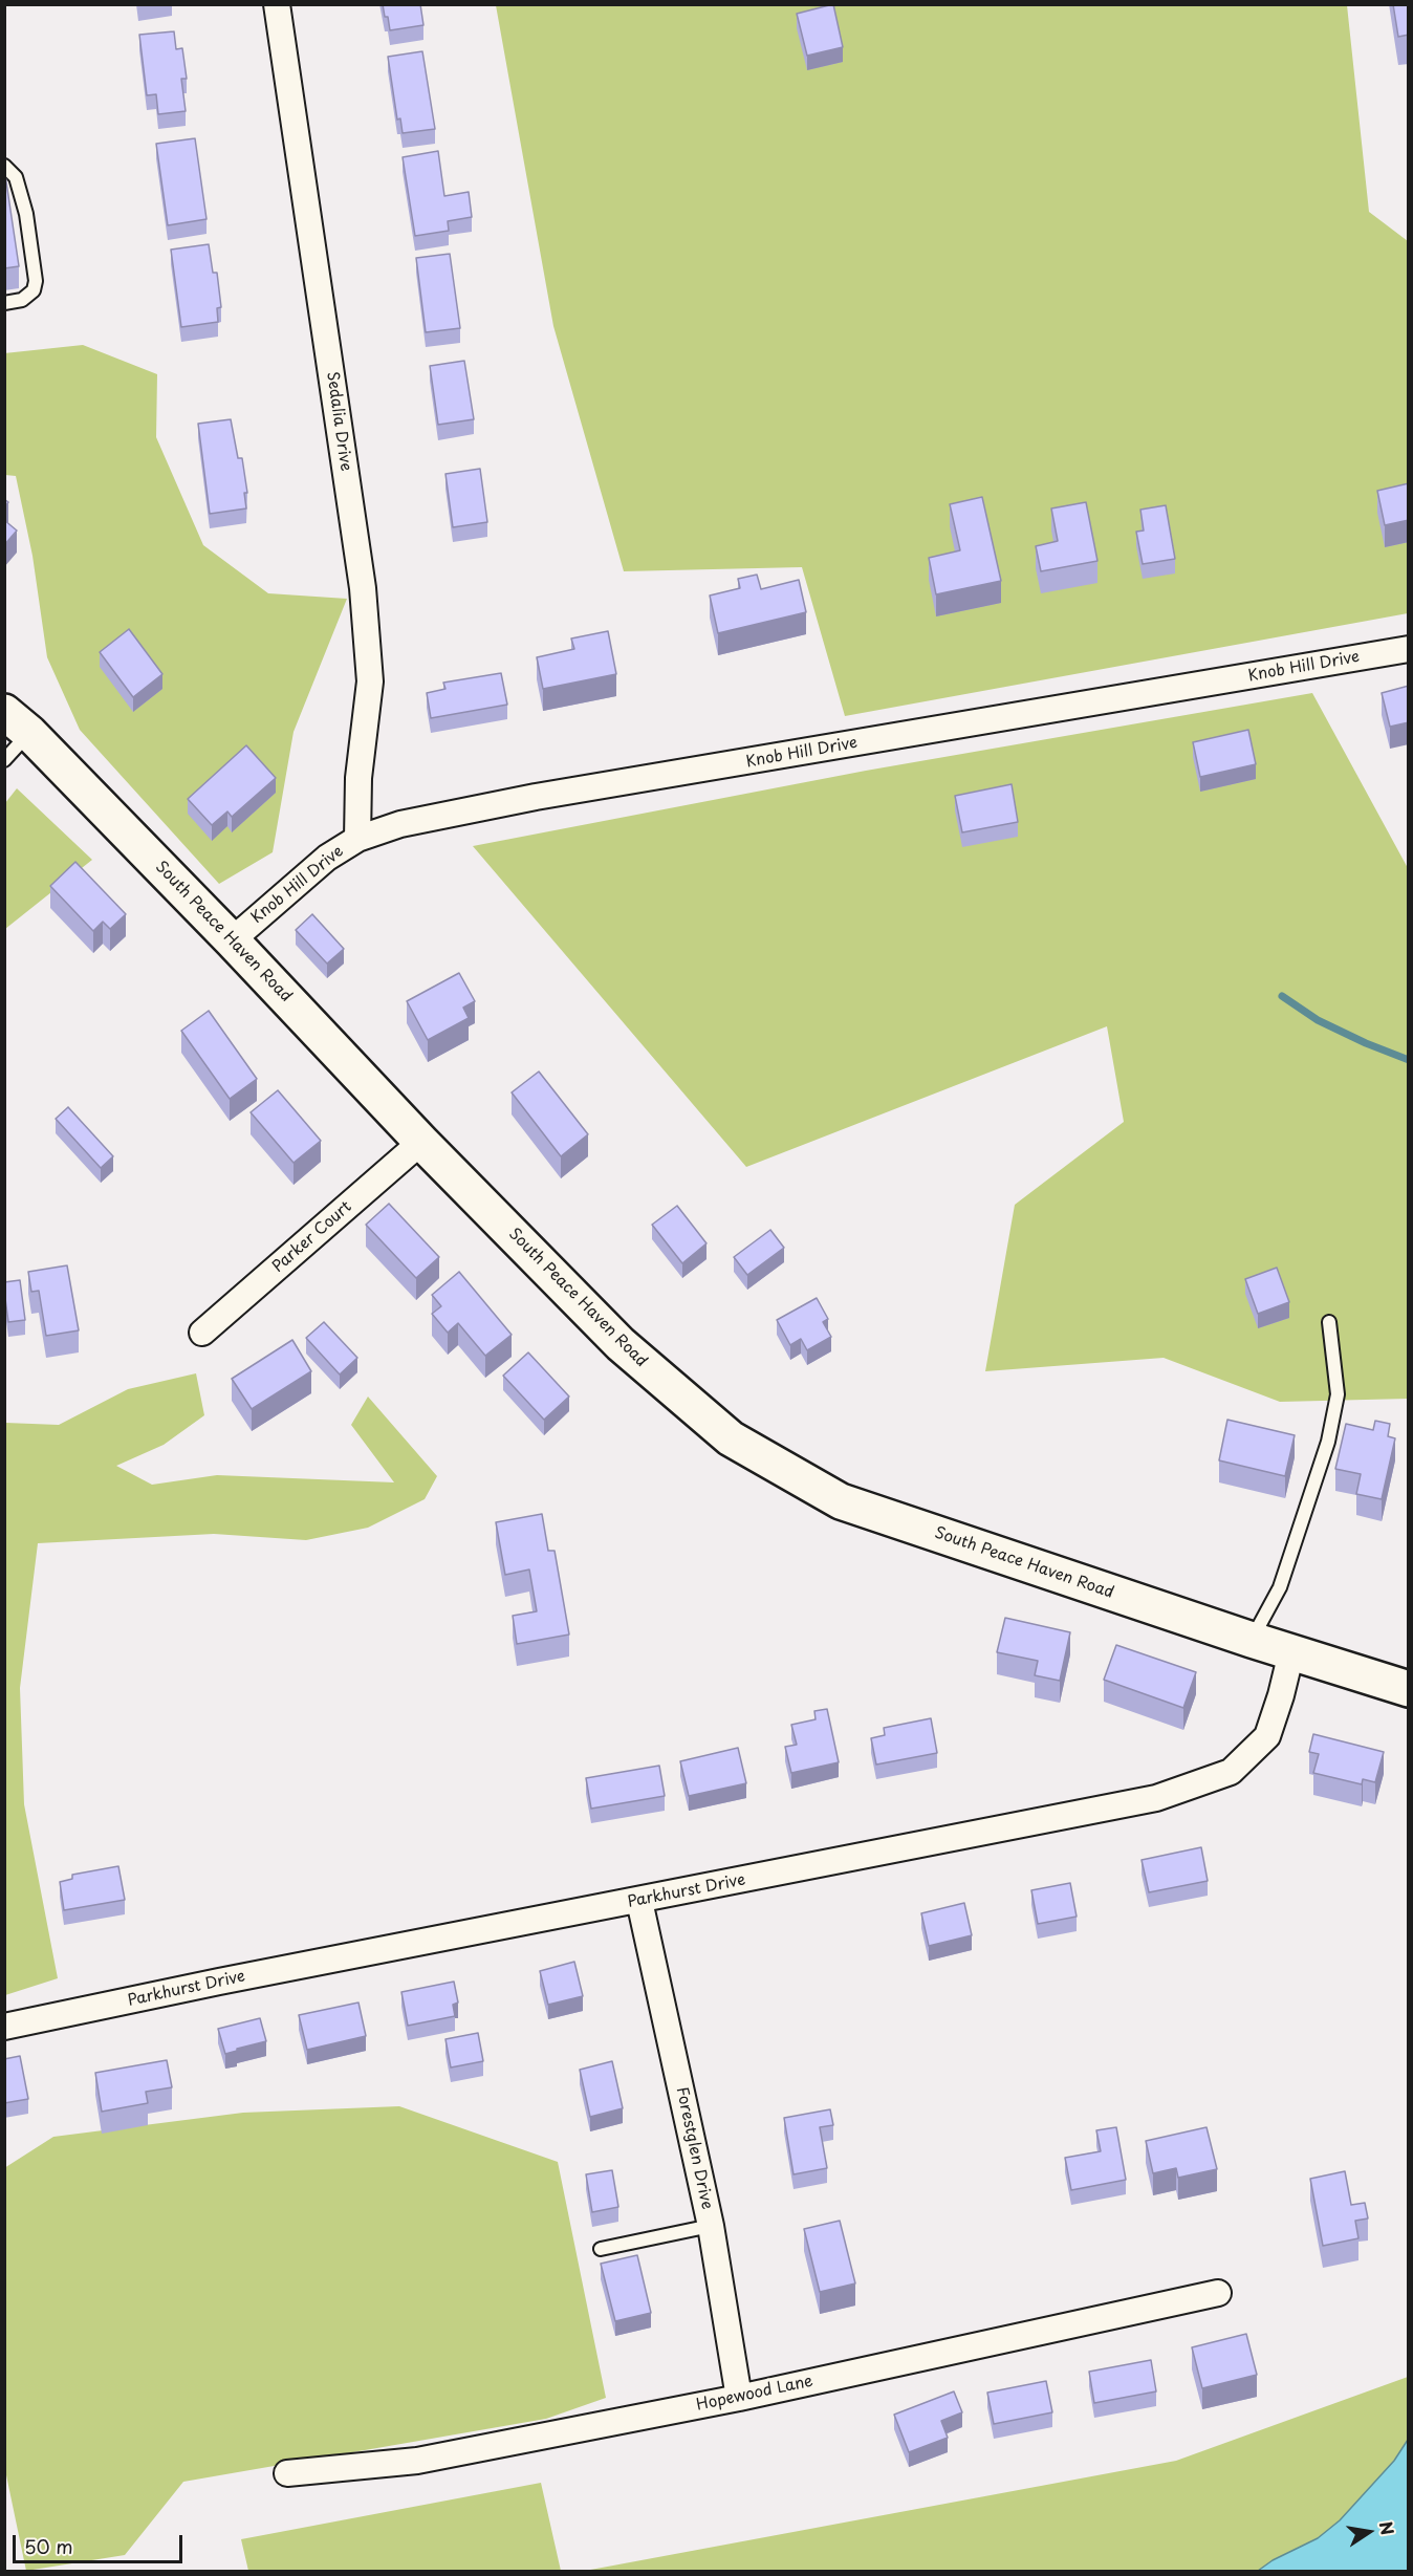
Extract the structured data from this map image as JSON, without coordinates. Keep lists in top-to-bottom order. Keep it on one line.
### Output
{"streets":{"main road":["South Peace Haven Road"],"street":["Sedalia Drive","Knob Hill Drive","Parker Court","Parkhurst Drive","Forestglen Drive","Hopewood Lane"]},"crossings":[["Sedalia Drive","Knob Hill Drive"],["Knob Hill Drive","South Peace Haven Road"],["South Peace Haven Road","Parker Court"],["South Peace Haven Road","Parkhurst Drive"],["Parkhurst Drive","Forestglen Drive"],["Forestglen Drive","Hopewood Lane"]],"scale_bar":"50 m","north":"right"}
